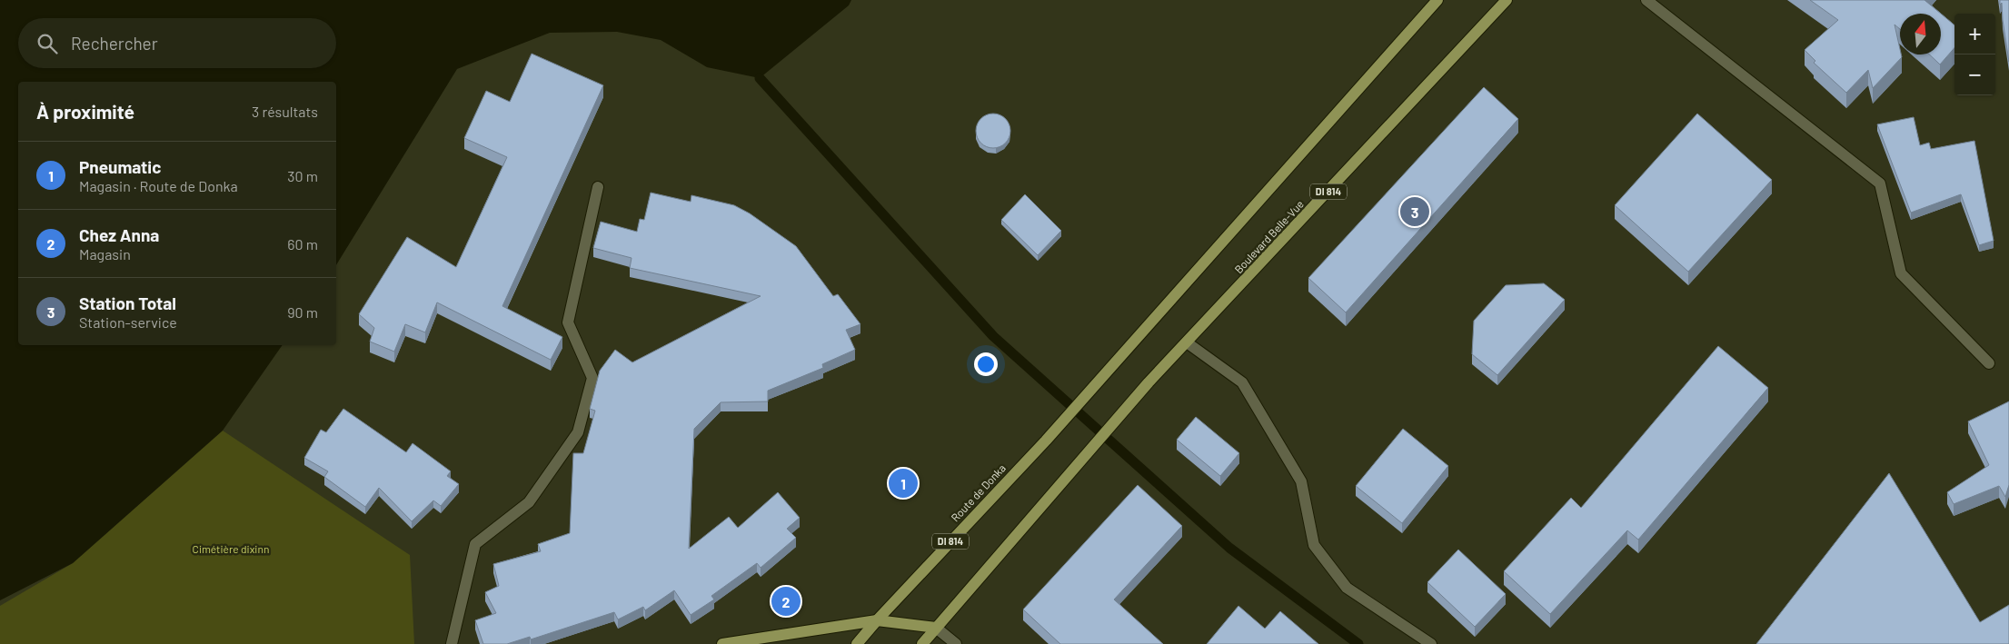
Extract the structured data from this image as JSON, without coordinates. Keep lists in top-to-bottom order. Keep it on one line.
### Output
{"streets":{"main road":["DI 814","Boulevard Belle-Vue","Route de Donka"]},"parks":["Cimétière dixinn"],"north":"top","page":{"map_buttons":["+","−"],"search":"Rechercher","heading":["À proximité","3 résultats"],"list":[{"mark":"1","name":"Pneumatic","note":"Magasin · Route de Donka","value":"30 m"},{"mark":"2","name":"Chez Anna","note":"Magasin","value":"60 m"},{"mark":"3","name":"Station Total","note":"Station-service","value":"90 m"}],"pins":["3","1","2"]}}
